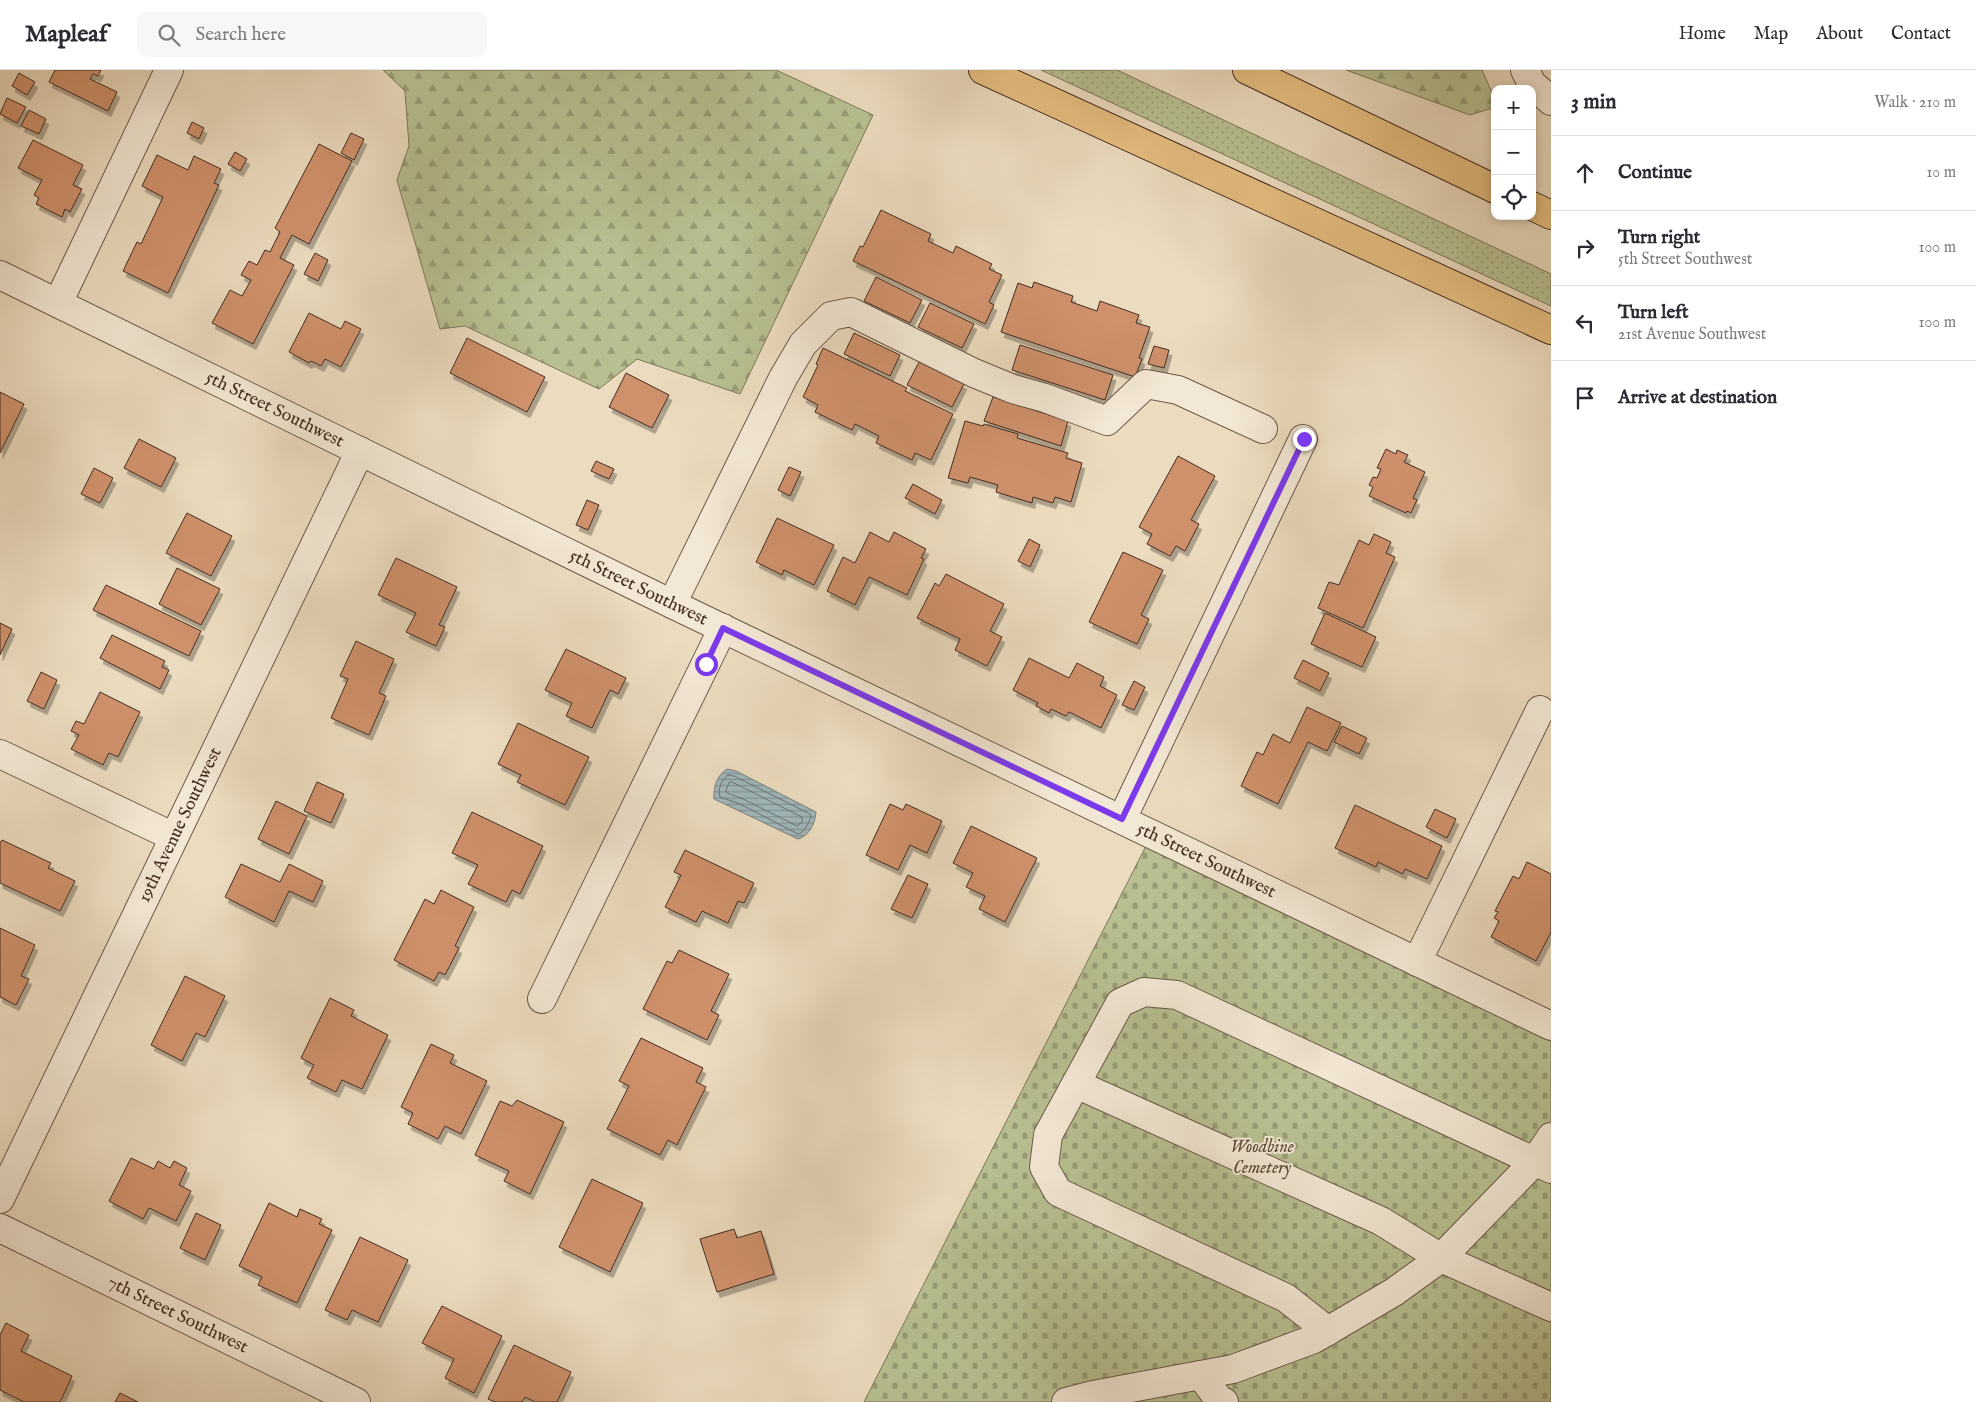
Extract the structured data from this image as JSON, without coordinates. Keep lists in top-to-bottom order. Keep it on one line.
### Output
{"streets":{"street":["5th Street Southwest","19th Avenue Southwest","7th Street Southwest"]},"crossings":[["5th Street Southwest","19th Avenue Southwest"]],"parks":["Woodbine Cemetery"],"page":{"header":"Mapleaf","search":"Search here","nav":["Home","Map","About","Contact"],"heading":["3 min","Walk · 210 m"],"map_buttons":["+","−"],"list":[["Continue","10 m"],["Turn right","5th Street Southwest","100 m"],["Turn left","21st Avenue Southwest","100 m"],"Arrive at destination"]}}
